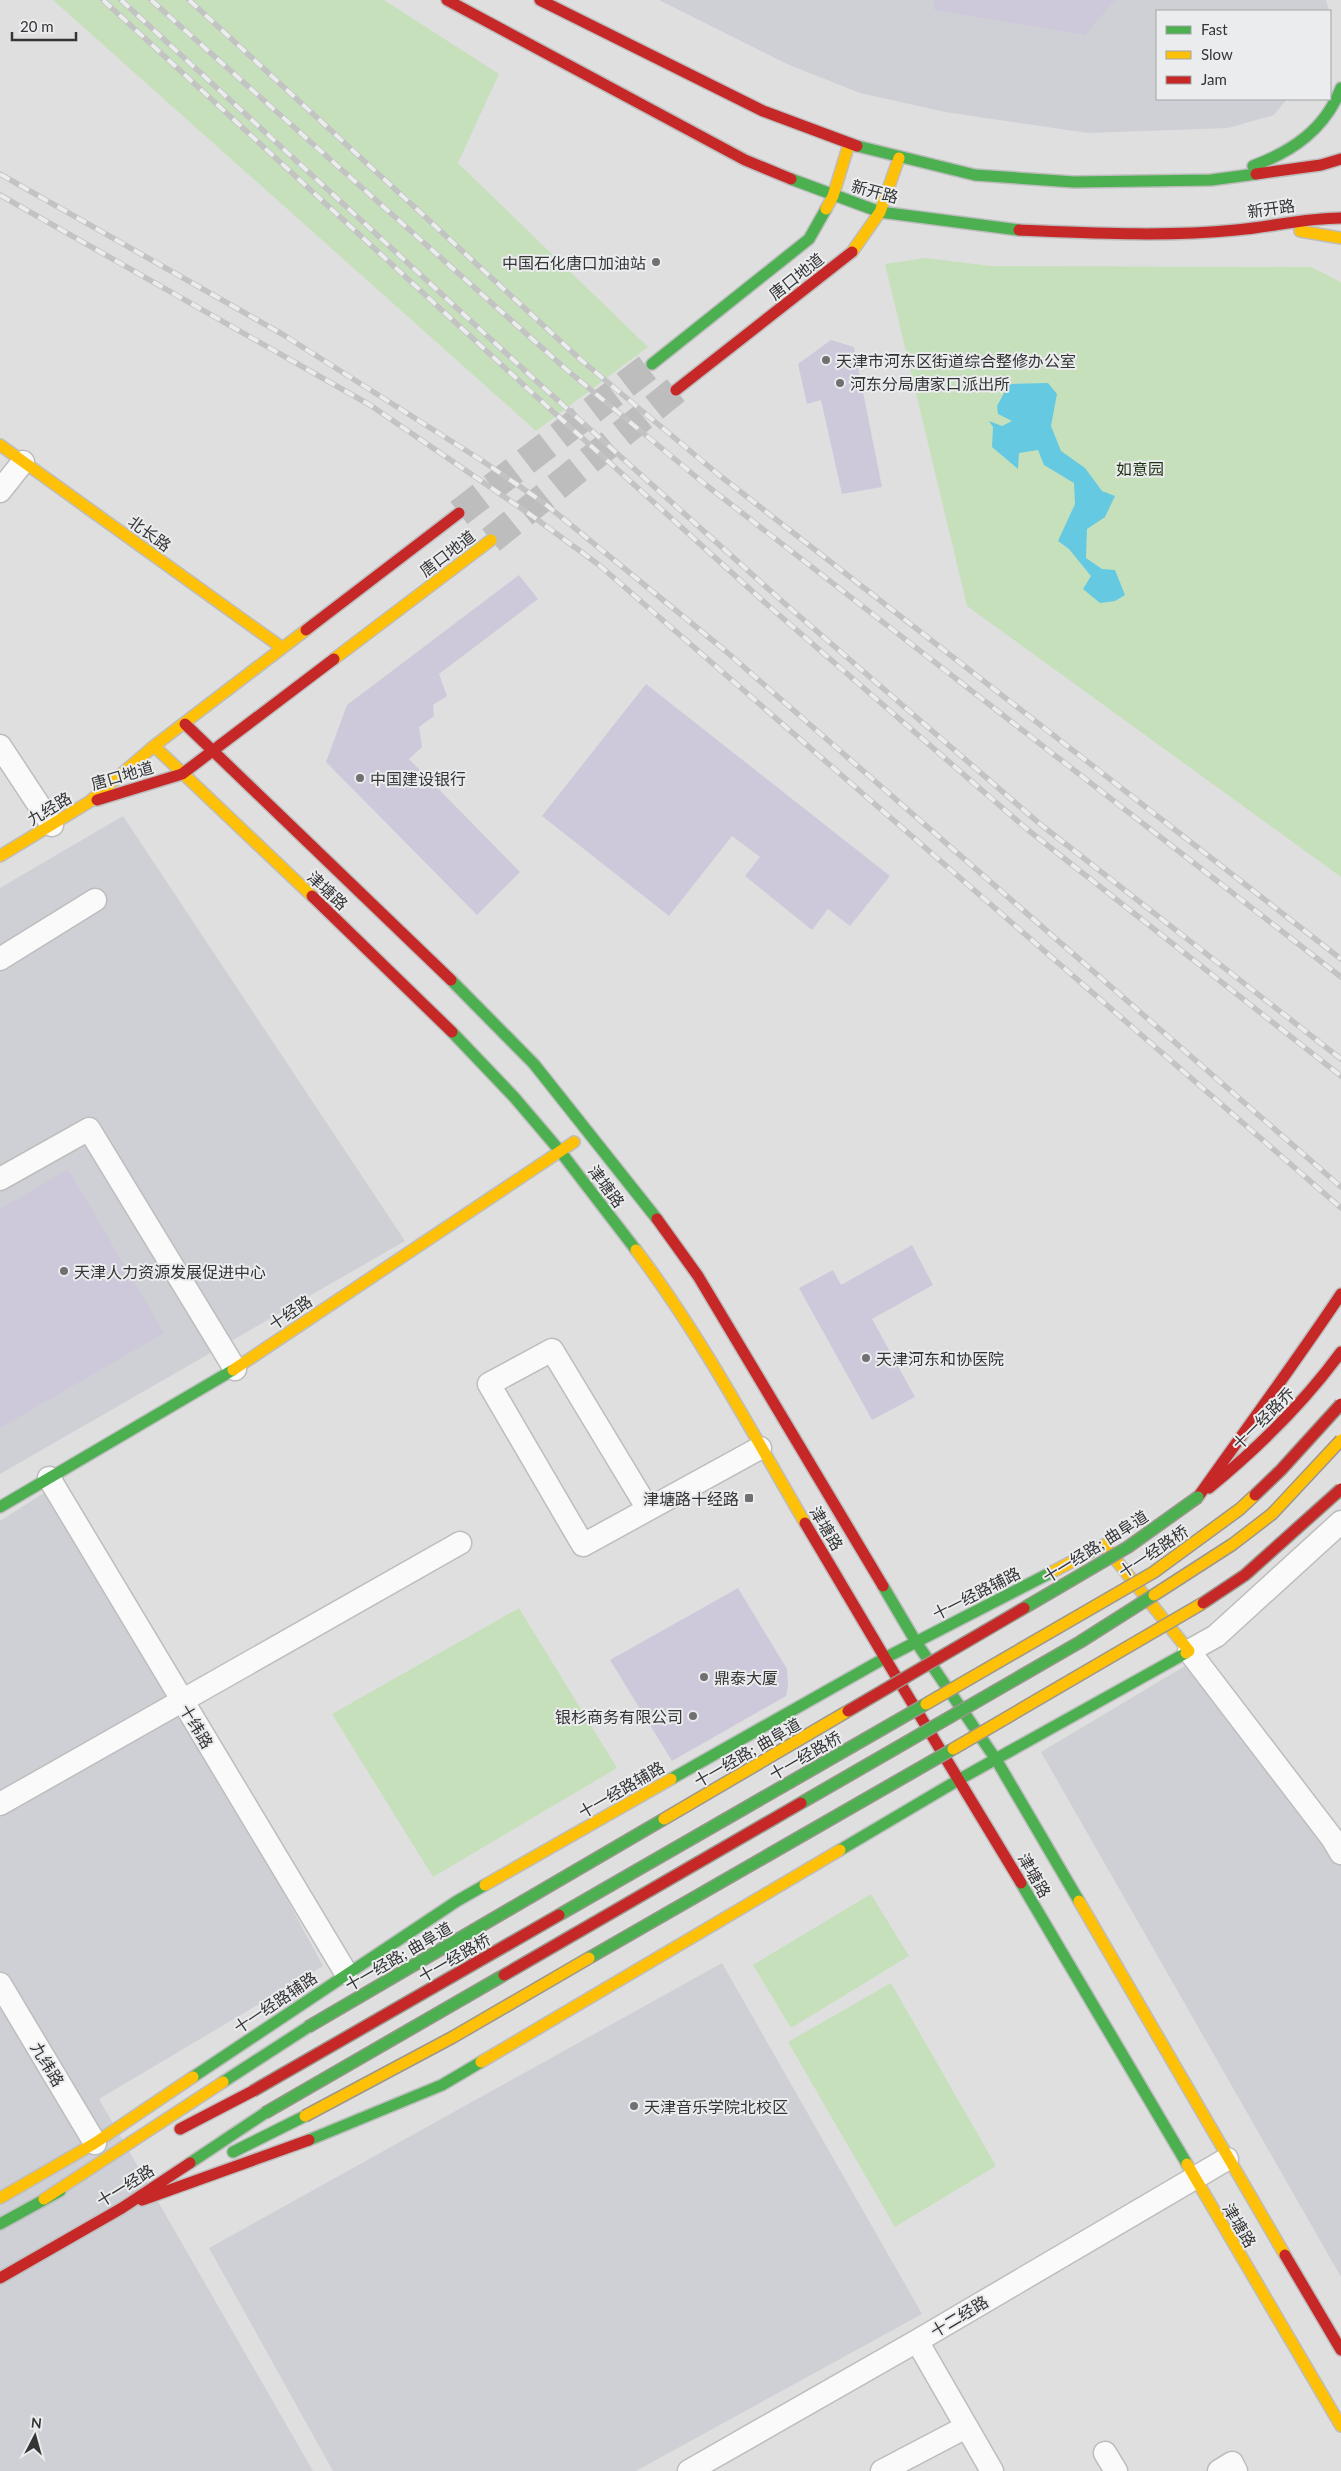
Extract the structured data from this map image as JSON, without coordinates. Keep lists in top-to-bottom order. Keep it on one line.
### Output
{"streets":{"main road":["新开路","唐口地道","北长路","九经路","津塘路","十经路","十一经路乔","十一经路; 曲阜道","十一经路桥","十一经路辅路","十一经路"],"street":["十纬路","九纬路","十二经路"]},"crossings":[["新开路","唐口地道"],["唐口地道","北长路"],["唐口地道","九经路"],["唐口地道","津塘路"],["津塘路","十经路"],["津塘路","十一经路辅路"],["津塘路","十二经路"],["十经路","十纬路"],["十一经路乔","十一经路; 曲阜道"],["十一经路; 曲阜道","十一经路"],["十一经路辅路","十纬路"],["十一经路辅路","九纬路"]],"parks":["如意园"],"places":{"other":["中国石化唐口加油站","天津市河东区街道综合整修办公室","河东分局唐家口派出所","中国建设银行","天津人力资源发展促进中心","天津河东和协医院","鼎泰大厦","银杉商务有限公司","天津音乐学院北校区"],"transit":["津塘路十经路"]},"legend":["Fast","Slow","Jam"],"scale_bar":"20 m","north":"top"}
